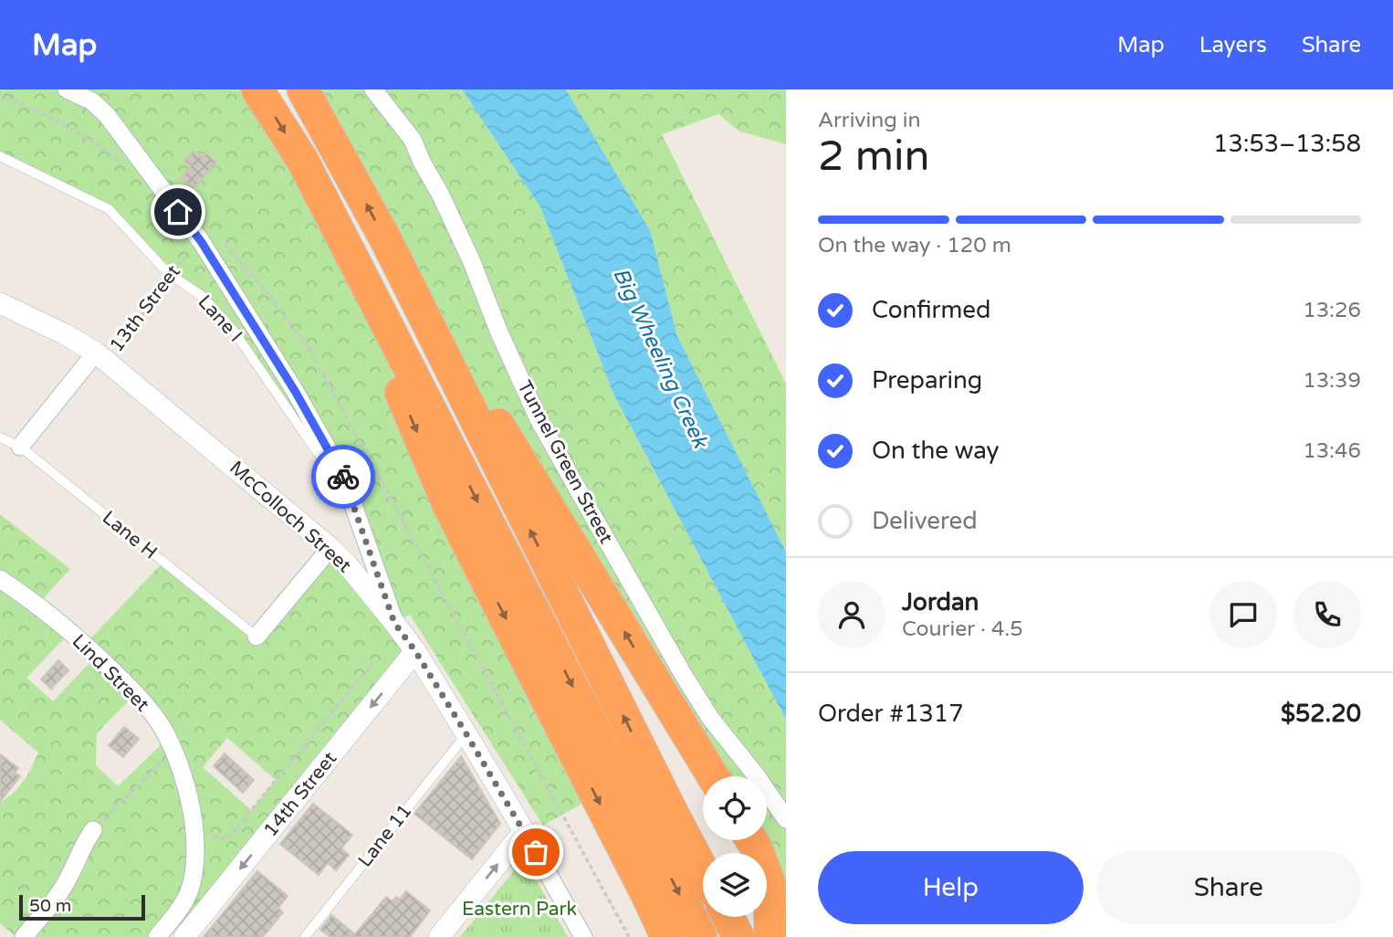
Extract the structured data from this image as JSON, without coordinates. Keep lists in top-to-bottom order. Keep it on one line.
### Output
{"streets":{"street":["13th Street","Tunnel Green Street","McColloch Street","Lind Street","14th Street"],"lane":["Lane I","Lane H","Lane 11"]},"crossings":[["13th Street","Lane I"],["13th Street","McColloch Street"],["13th Street","Lane H"],["McColloch Street","14th Street"],["McColloch Street","Lane 11"]],"water":["Big Wheeling Creek"],"parks":["Eastern Park"],"scale_bar":"50 m","page":{"header":"Map","nav":["Map","Layers","Share"],"heading":["2 min","Arriving in","13:53–13:58"],"panel":["Jordan","Courier · 4.5","Order #1317","$52.20"],"bar":"On the way · 120 m","list":[["Confirmed","13:26"],["Preparing","13:39"],["On the way","13:46"],"Delivered"],"buttons":["Help","Share"],"scale":"50 m"}}
